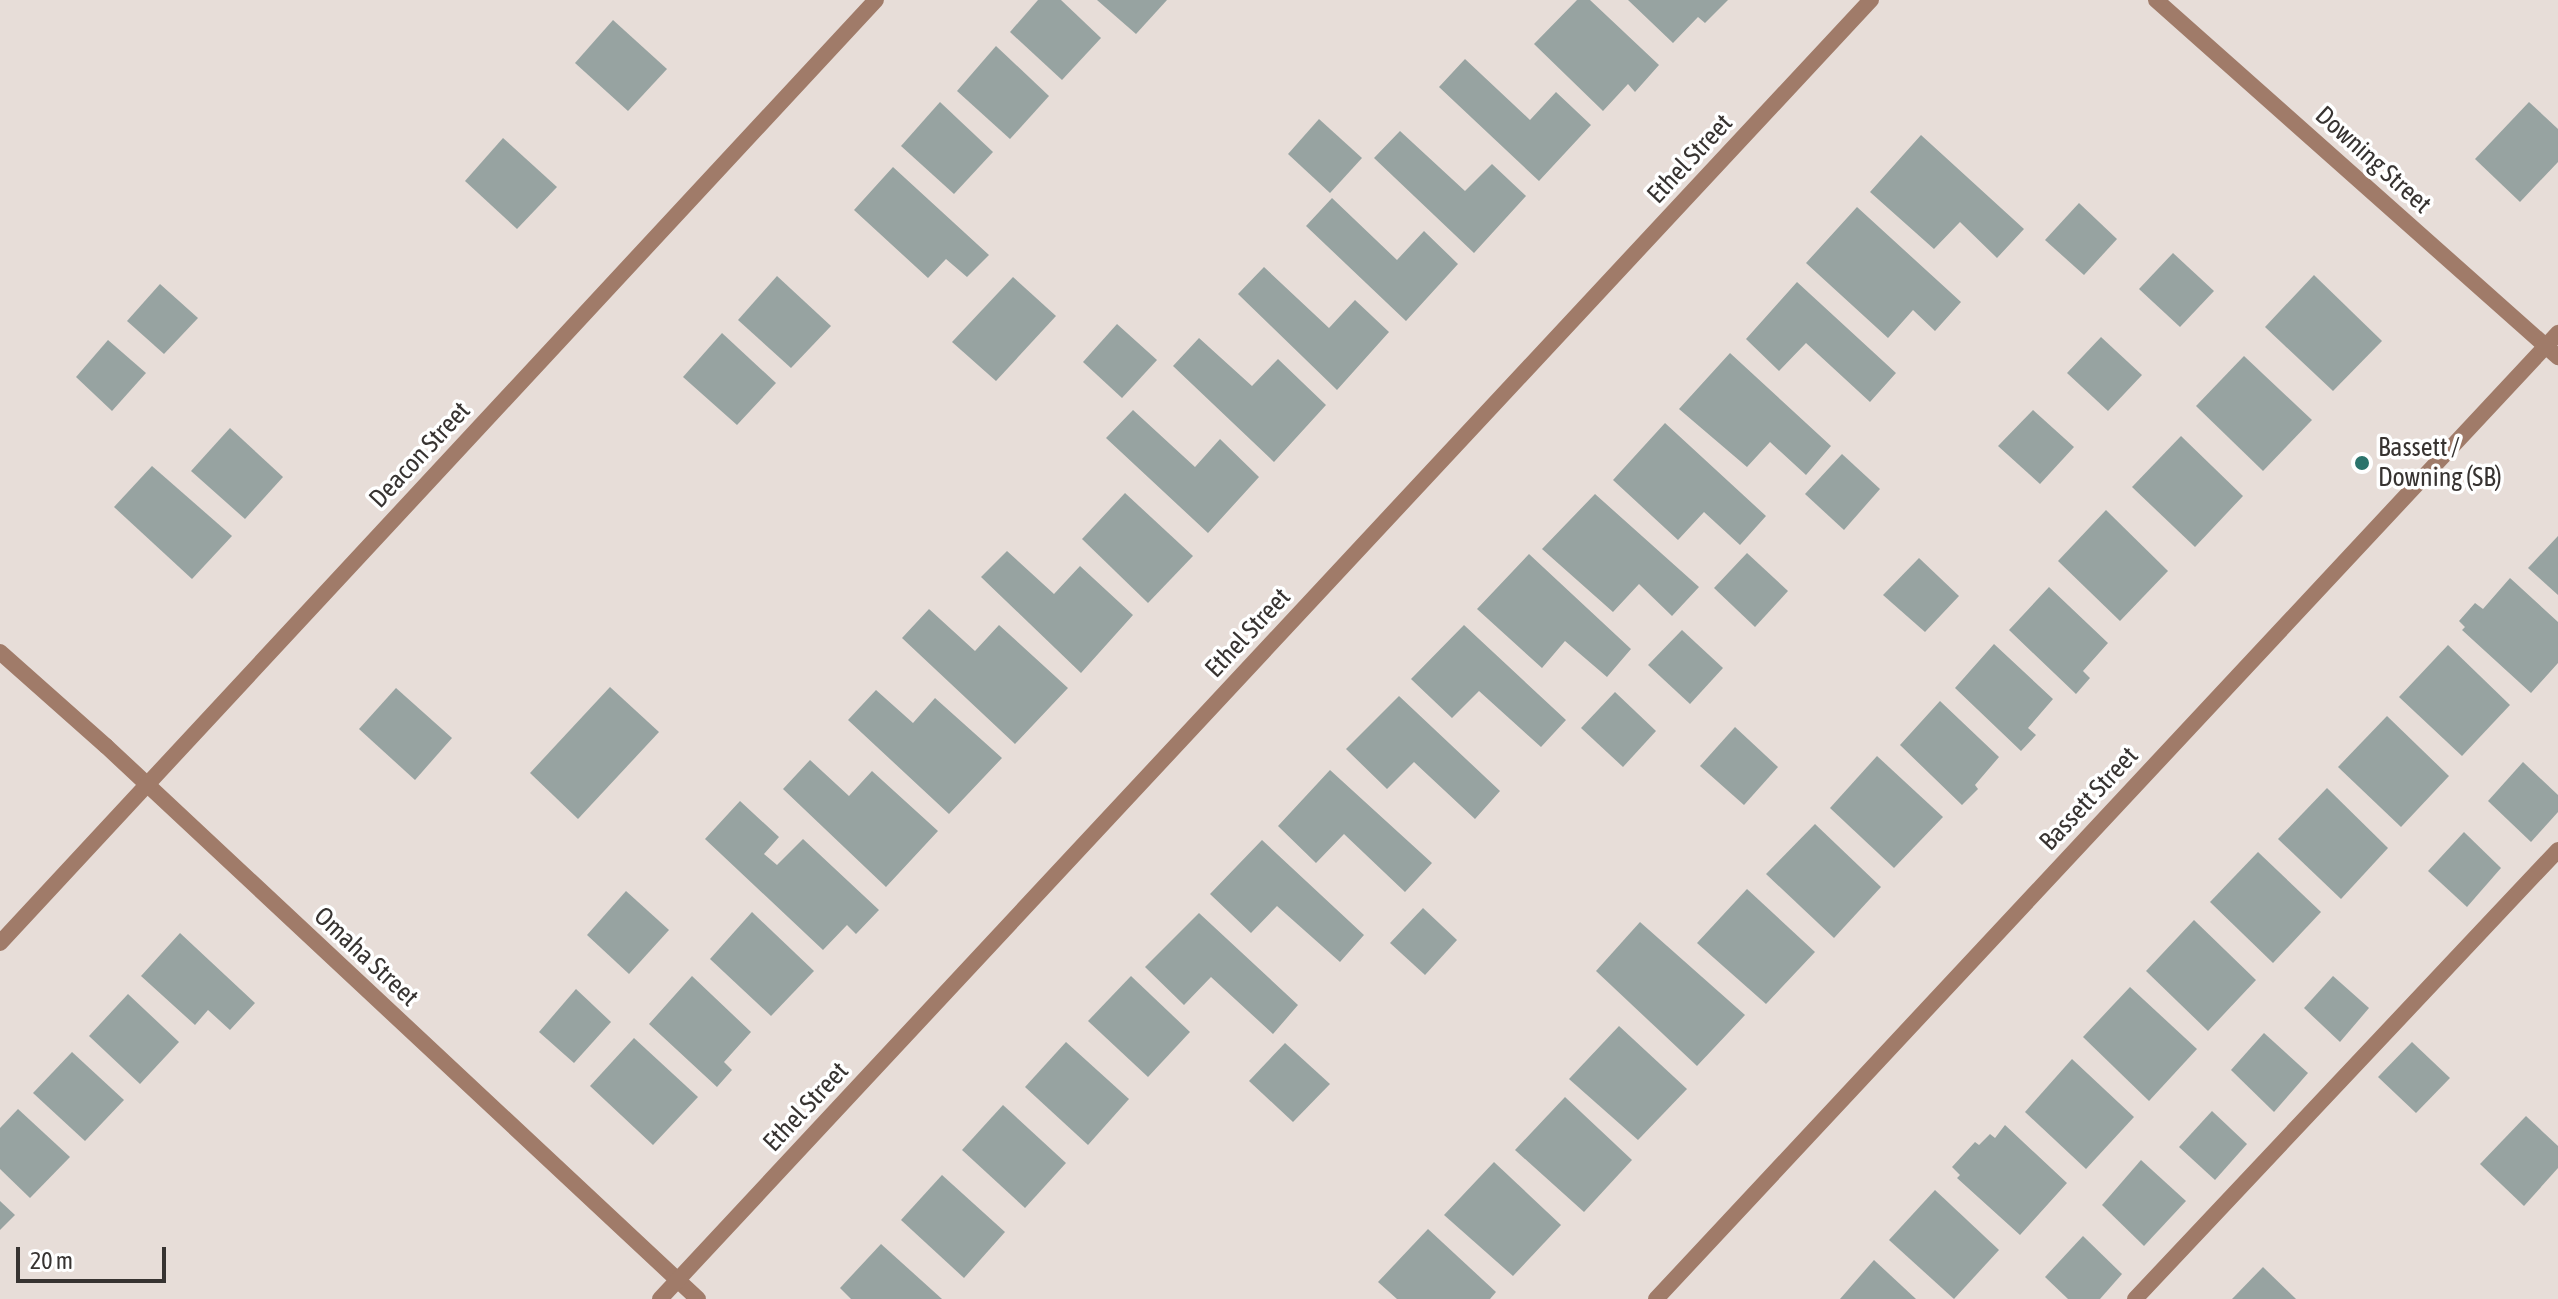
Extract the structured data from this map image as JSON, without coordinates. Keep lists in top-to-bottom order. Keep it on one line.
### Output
{"streets":{"street":["Ethel Street","Downing Street","Deacon Street","Bassett Street","Omaha Street"]},"crossings":[["Ethel Street","Omaha Street"],["Downing Street","Bassett Street"],["Deacon Street","Omaha Street"]],"places":["Bassett / Downing (SB)"],"scale_bar":"20 m"}
